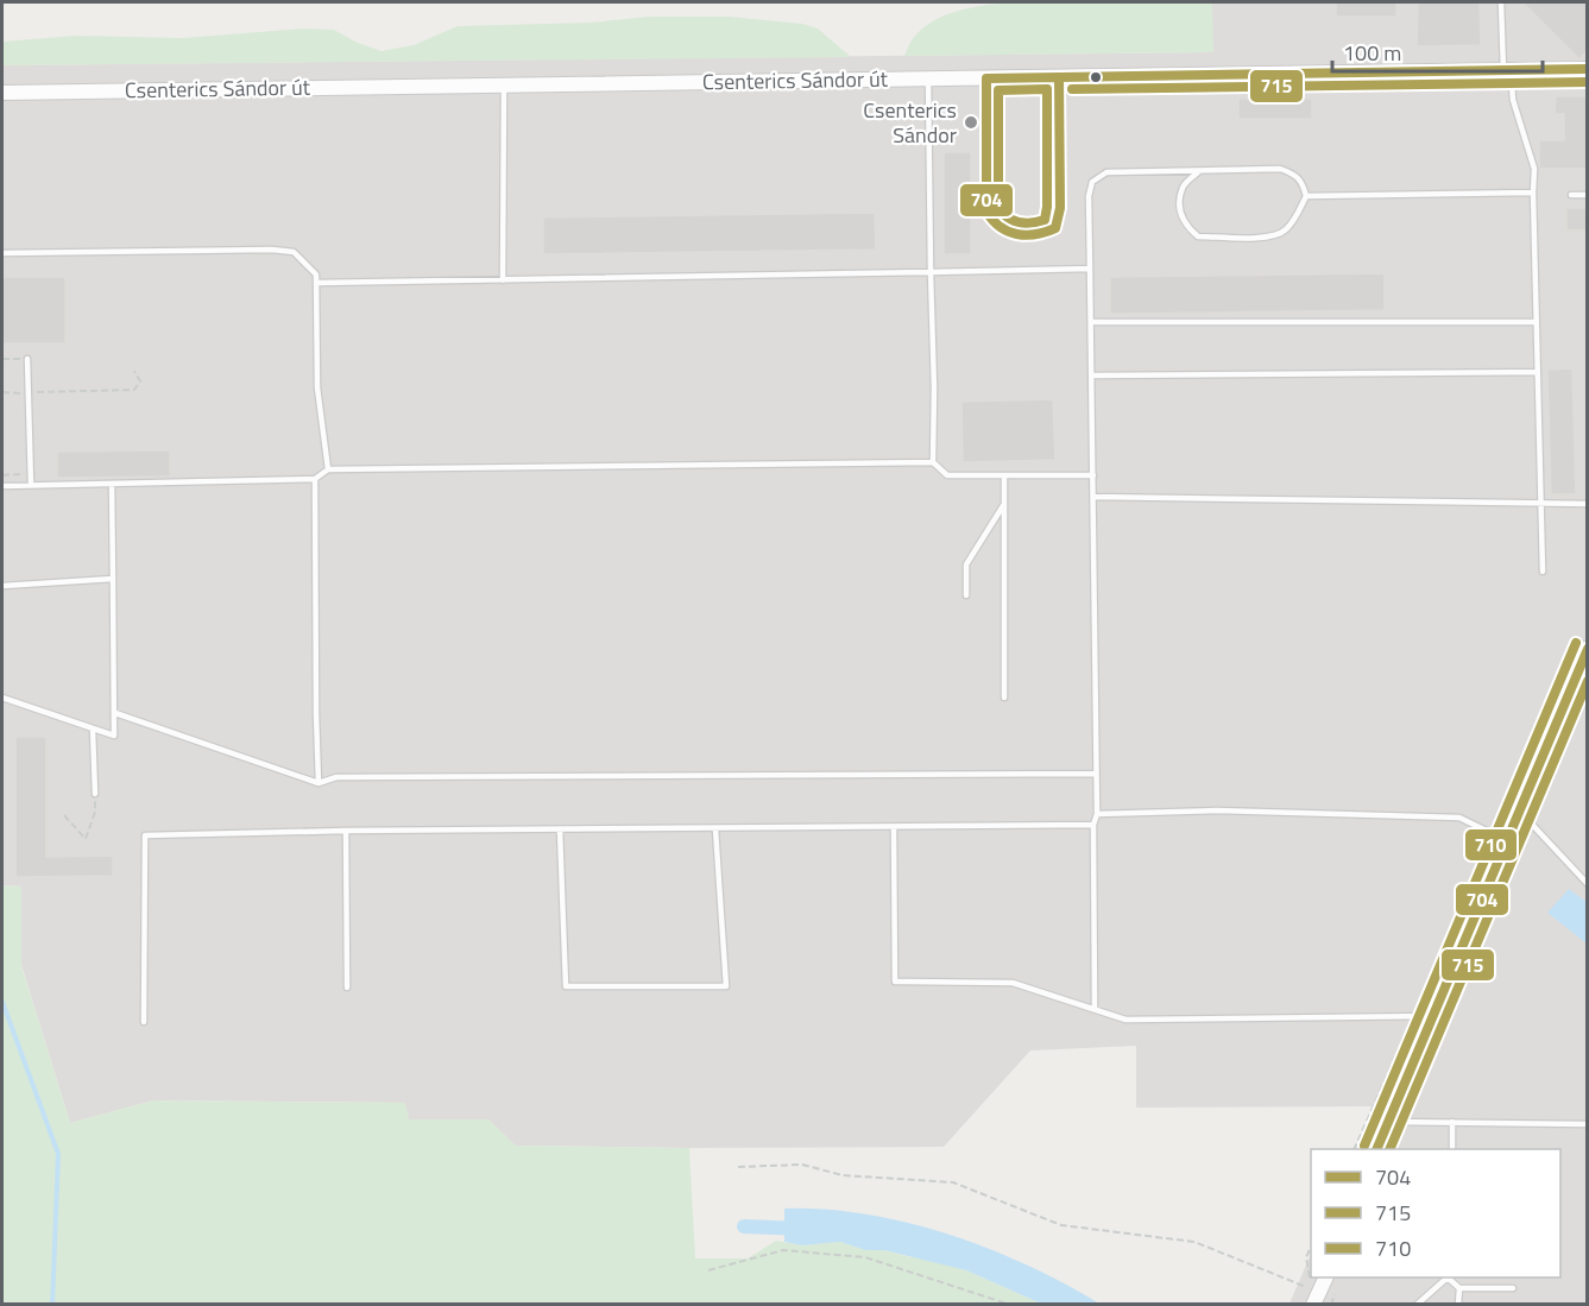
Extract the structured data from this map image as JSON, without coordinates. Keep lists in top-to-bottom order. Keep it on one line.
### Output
{"streets":{"street":["Csenterics Sándor út"]},"places":["Csenterics Sándor"],"lines":["transit line 704","transit line 715","transit line 710"],"legend":["704","715","710"],"scale_bar":"100 m"}
